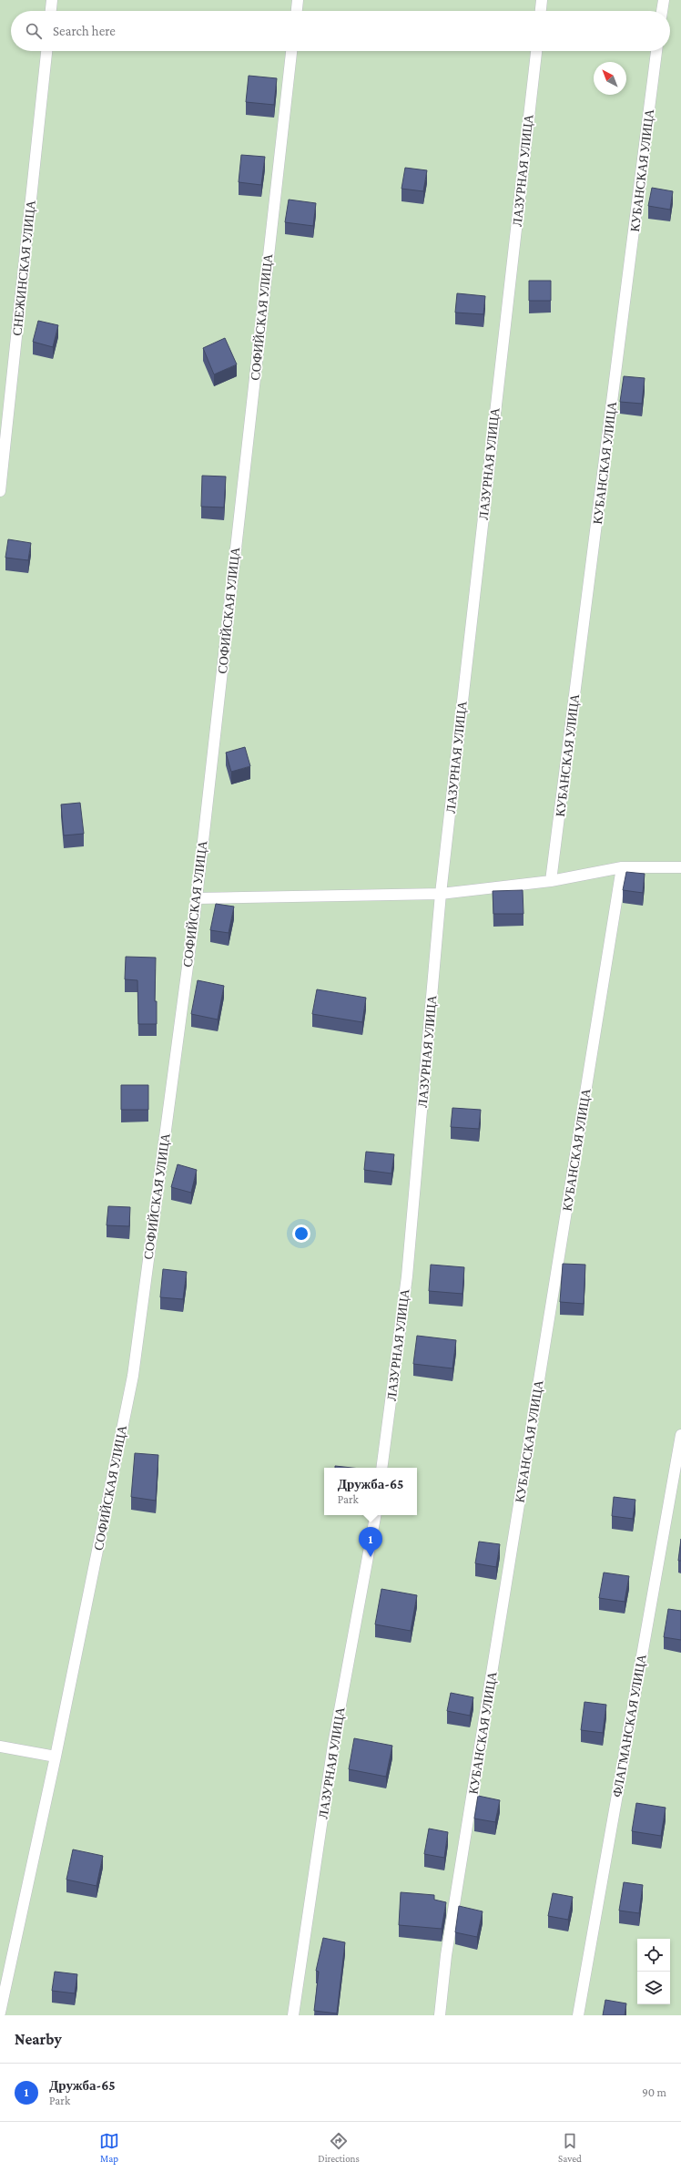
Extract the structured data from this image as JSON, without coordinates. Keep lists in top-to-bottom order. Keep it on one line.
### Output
{"streets":{"lane":["ЛАЗУРНАЯ УЛИЦА","КУБАНСКАЯ УЛИЦА","СНЕЖИНСКАЯ УЛИЦА","СОФИЙСКАЯ УЛИЦА","ФЛАГМАНСКАЯ УЛИЦА"]},"north":"top left","page":{"search":"Search here","popup":["Дружба-65","Park"],"pins":"1","heading":"Nearby","list":[{"mark":"1","name":"Дружба-65","note":"Park","value":"90 m"}],"nav":["Map","Directions","Saved"]}}
